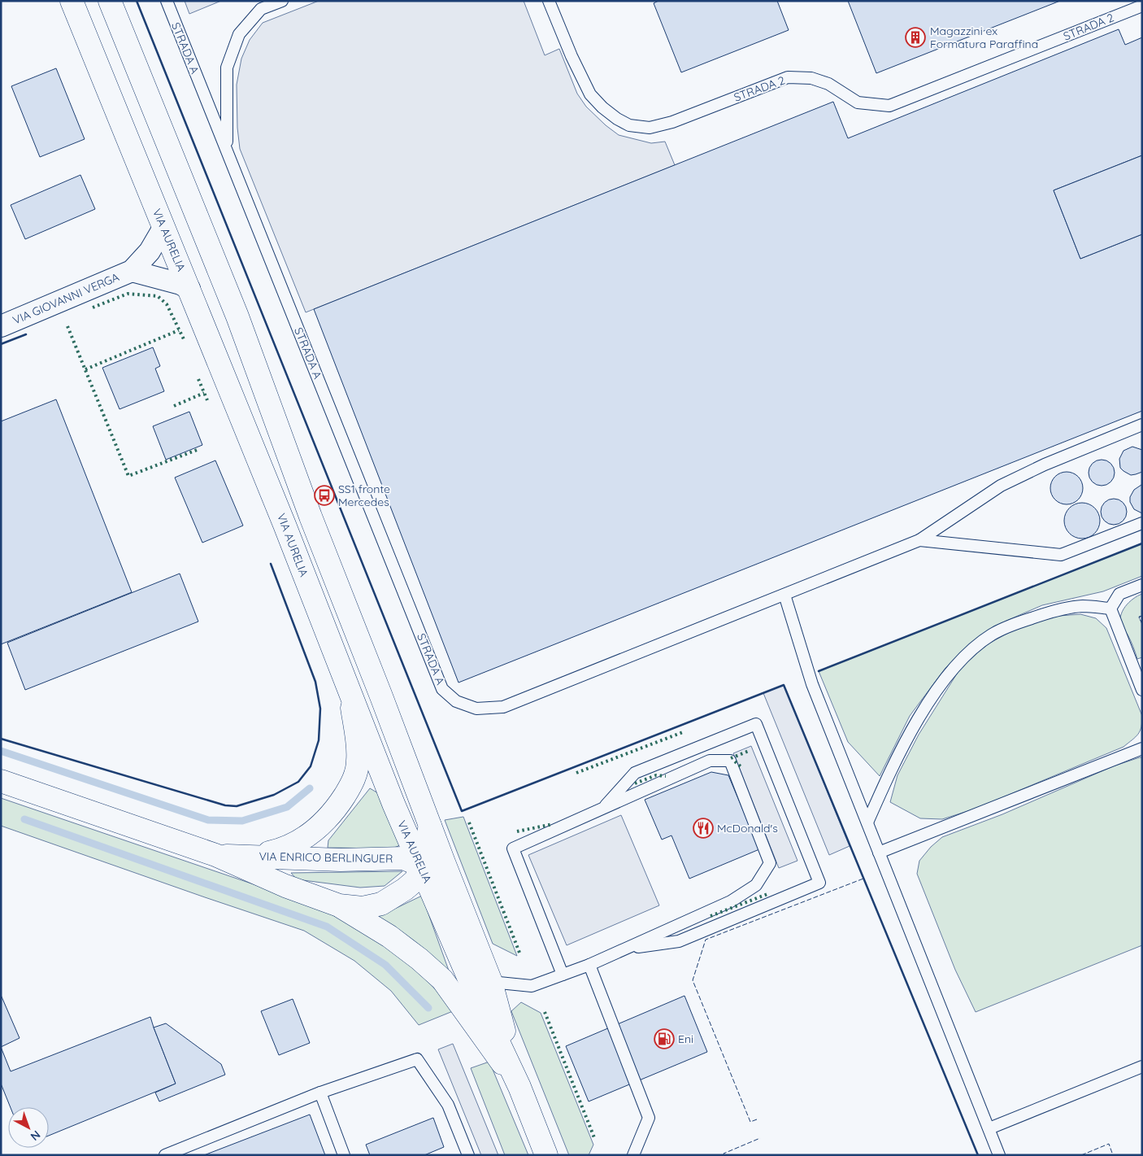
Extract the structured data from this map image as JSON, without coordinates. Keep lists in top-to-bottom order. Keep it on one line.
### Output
{"streets":{"main road":["VIA AURELIA","VIA ENRICO BERLINGUER"],"street":["VIA GIOVANNI VERGA"],"lane":["STRADA 2","STRADA A"]},"crossings":[["VIA AURELIA","VIA GIOVANNI VERGA"],["VIA AURELIA","VIA ENRICO BERLINGUER"]],"places":{"building":["Magazzini ex Formatura Paraffina"],"bus stop":["SS1 fronte Mercedes"],"restaurant":["McDonald's"],"fuel station":["Eni"]},"north":"bottom right"}
